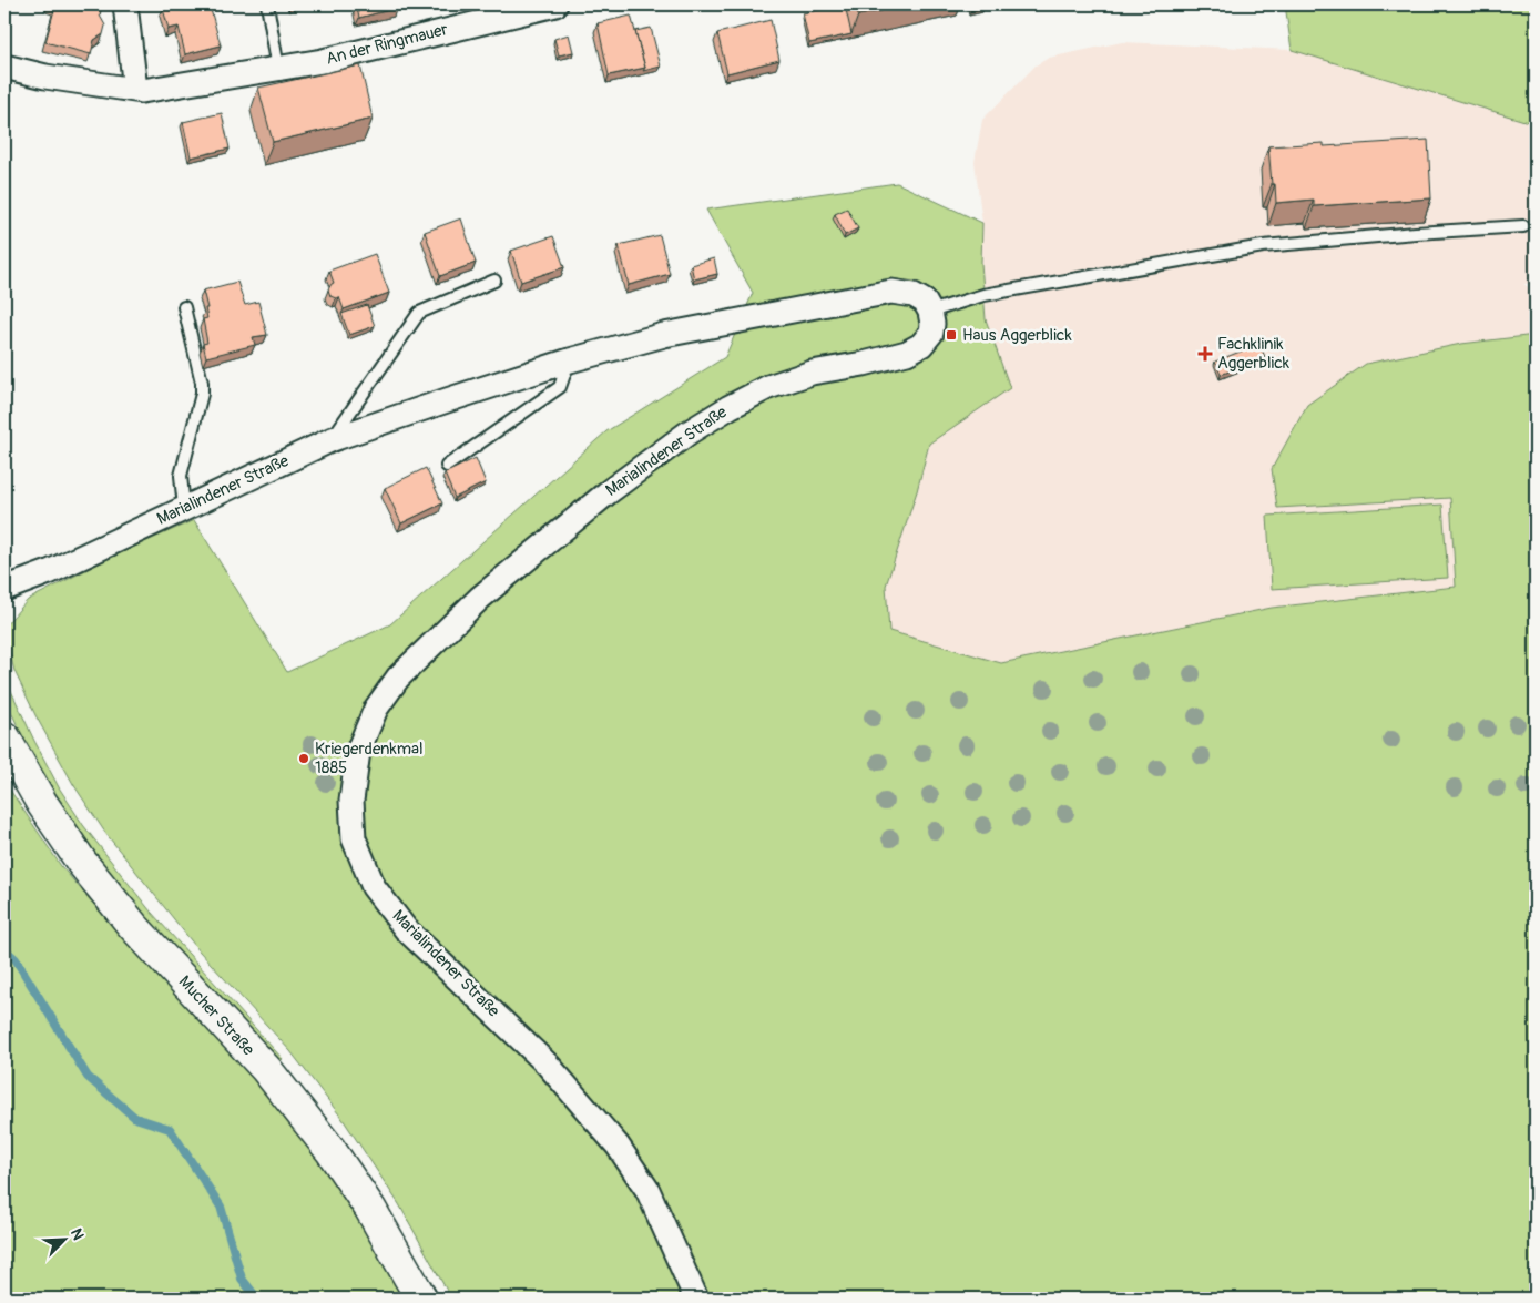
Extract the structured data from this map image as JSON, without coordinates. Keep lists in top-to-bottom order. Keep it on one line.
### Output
{"streets":{"main road":["Mucher Straße"],"street":["An der Ringmauer","Marialindener Straße"]},"places":{"transit":["Haus Aggerblick"],"health":["Fachklinik Aggerblick"],"other":["Kriegerdenkmal 1885"]},"north":"top right"}
